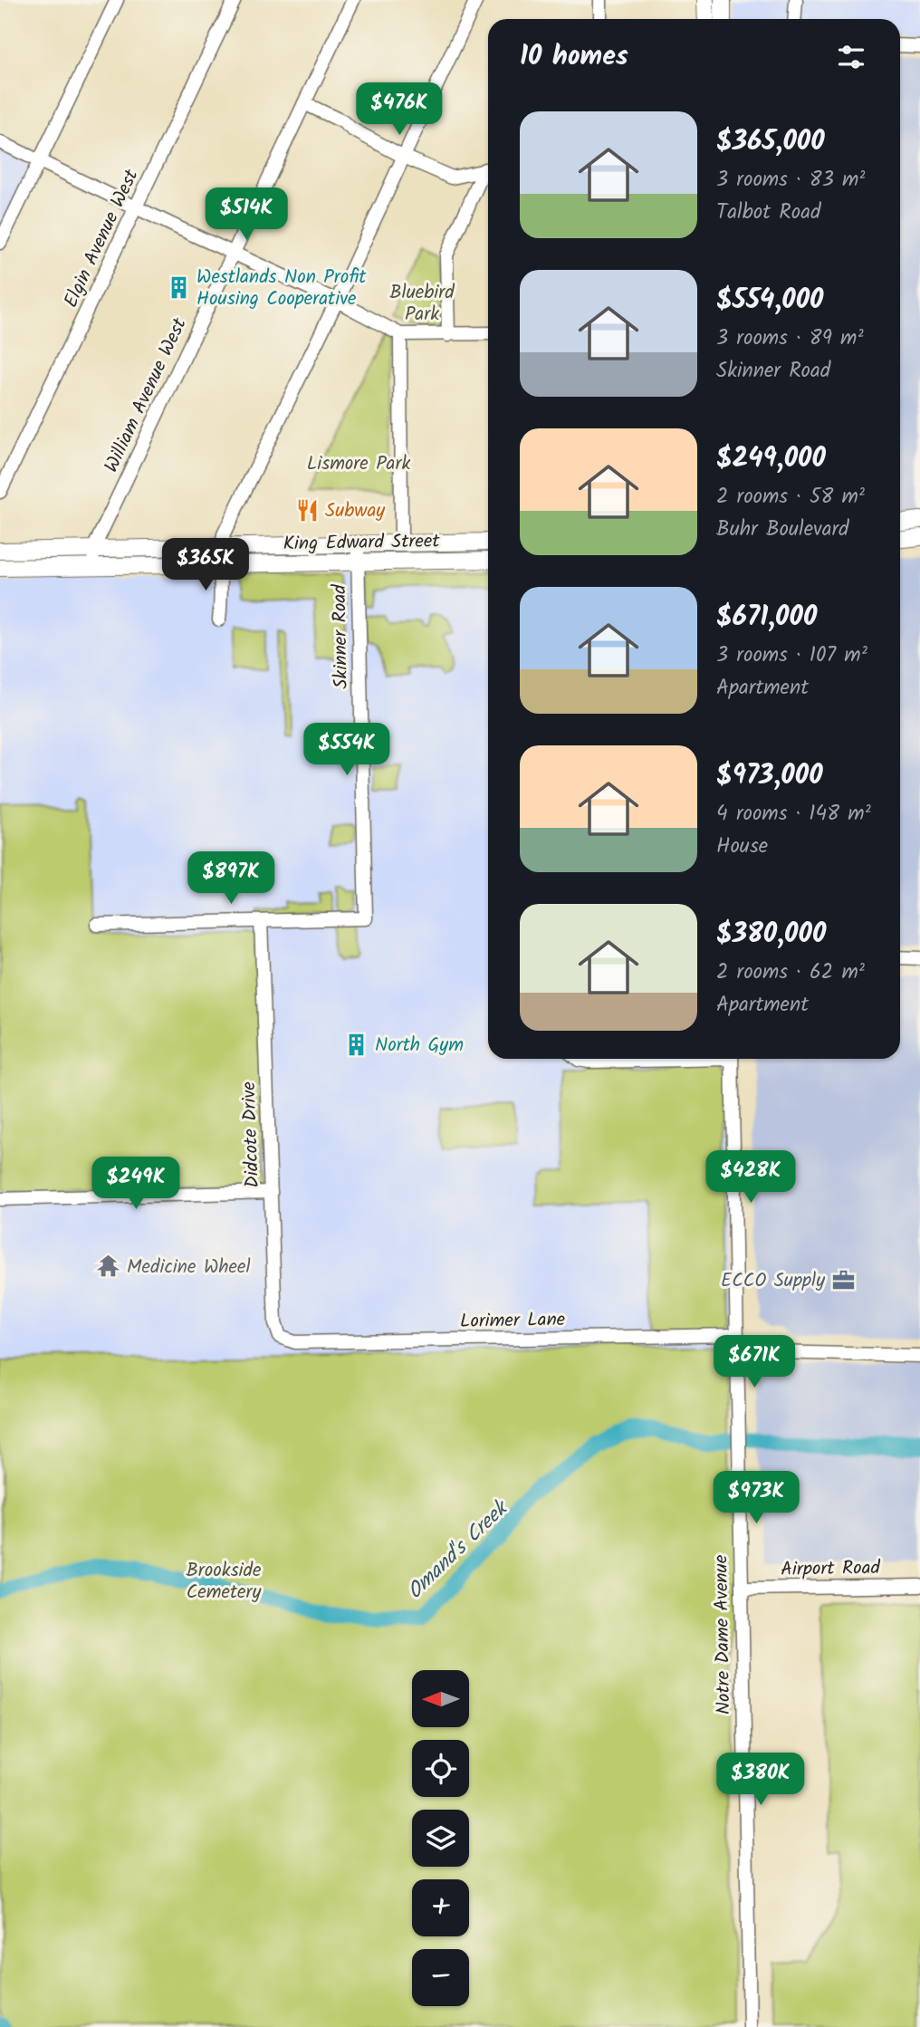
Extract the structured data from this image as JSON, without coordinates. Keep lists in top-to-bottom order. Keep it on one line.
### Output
{"streets":{"main road":["King Edward Street"],"street":["Elgin Avenue West","William Avenue West","Skinner Road","Didcote Drive","Lorimer Lane","Airport Road","Notre Dame Avenue"]},"crossings":[["William Avenue West","King Edward Street"],["King Edward Street","Skinner Road"],["Skinner Road","Didcote Drive"],["Didcote Drive","Lorimer Lane"],["Lorimer Lane","Notre Dame Avenue"],["Airport Road","Notre Dame Avenue"]],"water":["Omand's Creek"],"parks":["Bluebird Park","Lismore Park","Brookside Cemetery"],"places":{"building":["Westlands Non Profit Housing Cooperative","North Gym"],"restaurant":["Subway"],"temple":["Medicine Wheel"],"office":["ECCO Supply"]},"north":"left","page":{"heading":"10 homes","price":["$476K","$514K","$365K","$554K","$897K","$428K","$249K","$671K","$973K","$380K"],"list":[{"name":"$365,000","note":"3 rooms · 83 m² · Talbot Road"},{"name":"$554,000","note":"3 rooms · 89 m² · Skinner Road"},{"name":"$249,000","note":"2 rooms · 58 m² · Buhr Boulevard"},{"name":"$671,000","note":"3 rooms · 107 m² · Apartment"},{"name":"$973,000","note":"4 rooms · 148 m² · House"},{"name":"$380,000","note":"2 rooms · 62 m² · Apartment"}],"map_buttons":["+","−"]}}
